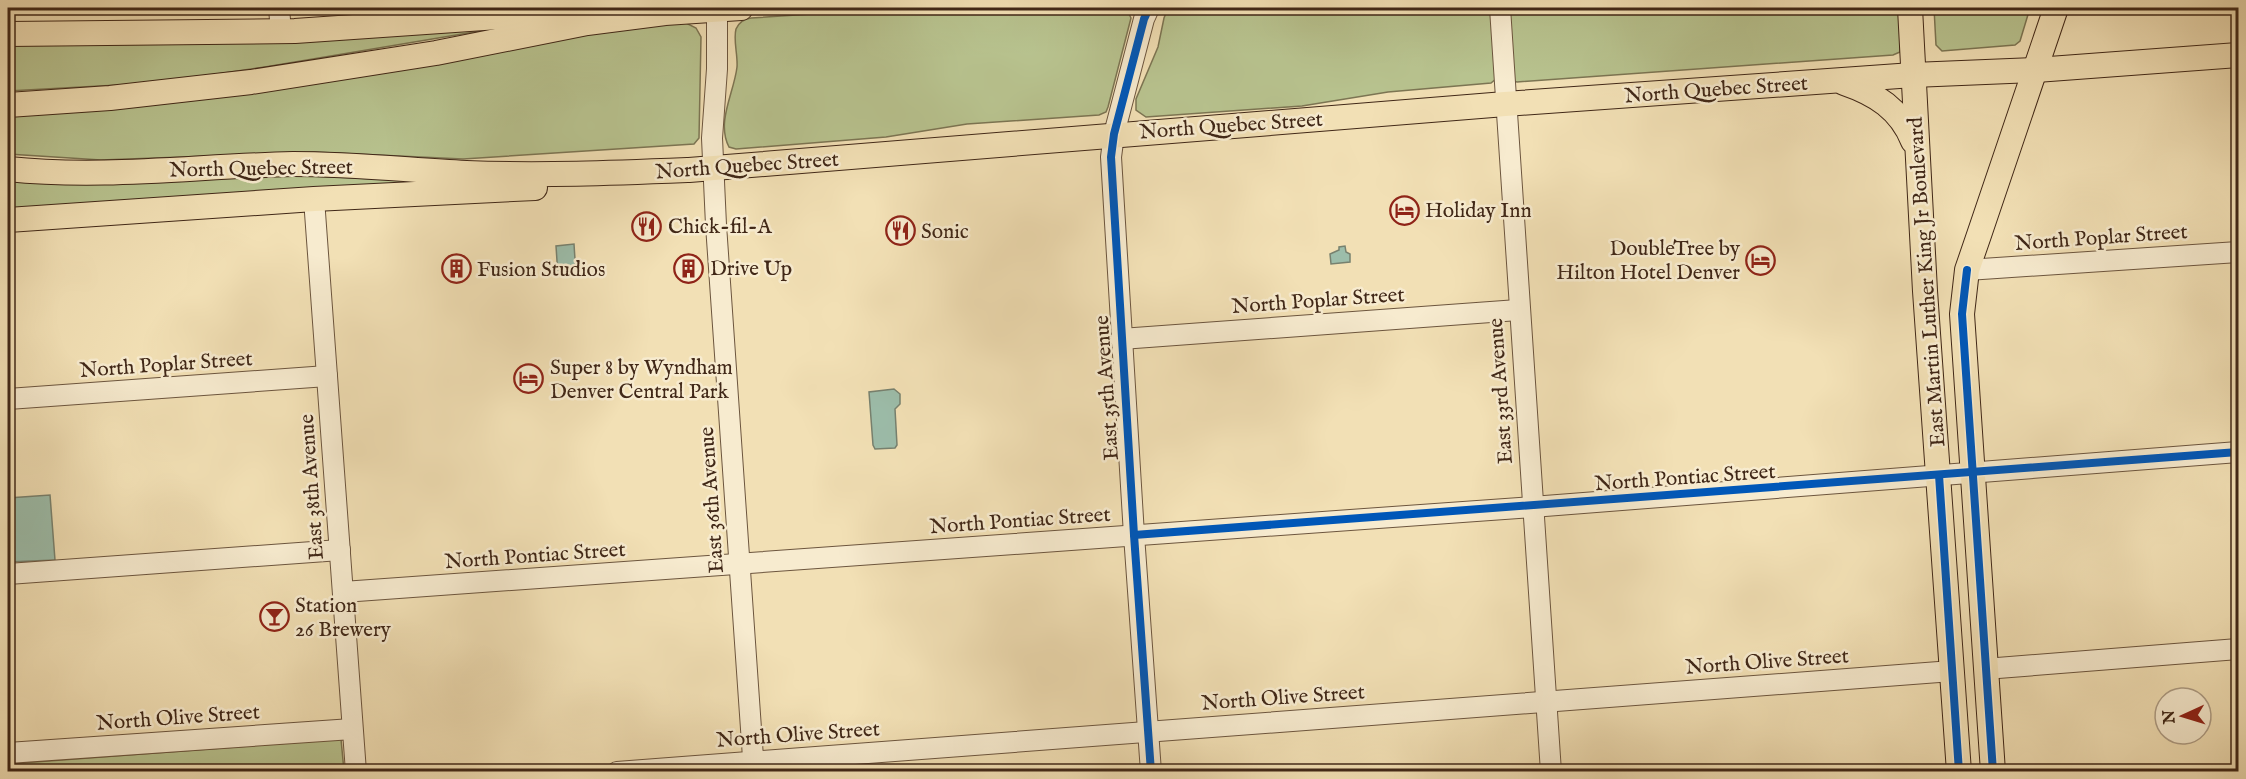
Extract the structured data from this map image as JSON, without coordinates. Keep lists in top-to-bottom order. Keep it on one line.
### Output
{"streets":{"main road":["North Quebec Street","East Martin Luther King Jr Boulevard"],"street":["North Poplar Street","East 35th Avenue","East 33rd Avenue","North Pontiac Street","East 38th Avenue","East 36th Avenue","North Olive Street"]},"crossings":[["North Quebec Street","East Martin Luther King Jr Boulevard"],["North Quebec Street","East 35th Avenue"],["North Quebec Street","East 33rd Avenue"],["North Quebec Street","East 36th Avenue"],["North Poplar Street","East Martin Luther King Jr Boulevard"],["North Poplar Street","East 35th Avenue"],["North Poplar Street","East 33rd Avenue"],["North Poplar Street","East 38th Avenue"],["East Martin Luther King Jr Boulevard","North Pontiac Street"],["East Martin Luther King Jr Boulevard","North Olive Street"],["East 35th Avenue","North Pontiac Street"],["East 35th Avenue","North Olive Street"],["East 33rd Avenue","North Pontiac Street"],["East 33rd Avenue","North Olive Street"],["North Pontiac Street","East 38th Avenue"],["North Pontiac Street","East 36th Avenue"],["East 38th Avenue","North Olive Street"],["East 36th Avenue","North Olive Street"]],"places":{"hotel":["Holiday Inn","DoubleTree by Hilton Hotel Denver","Super 8 by Wyndham Denver Central Park"],"restaurant":["Chick-fil-A","Sonic"],"building":["Drive Up","Fusion Studios"],"bar":["Station 26 Brewery"]},"north":"left"}
